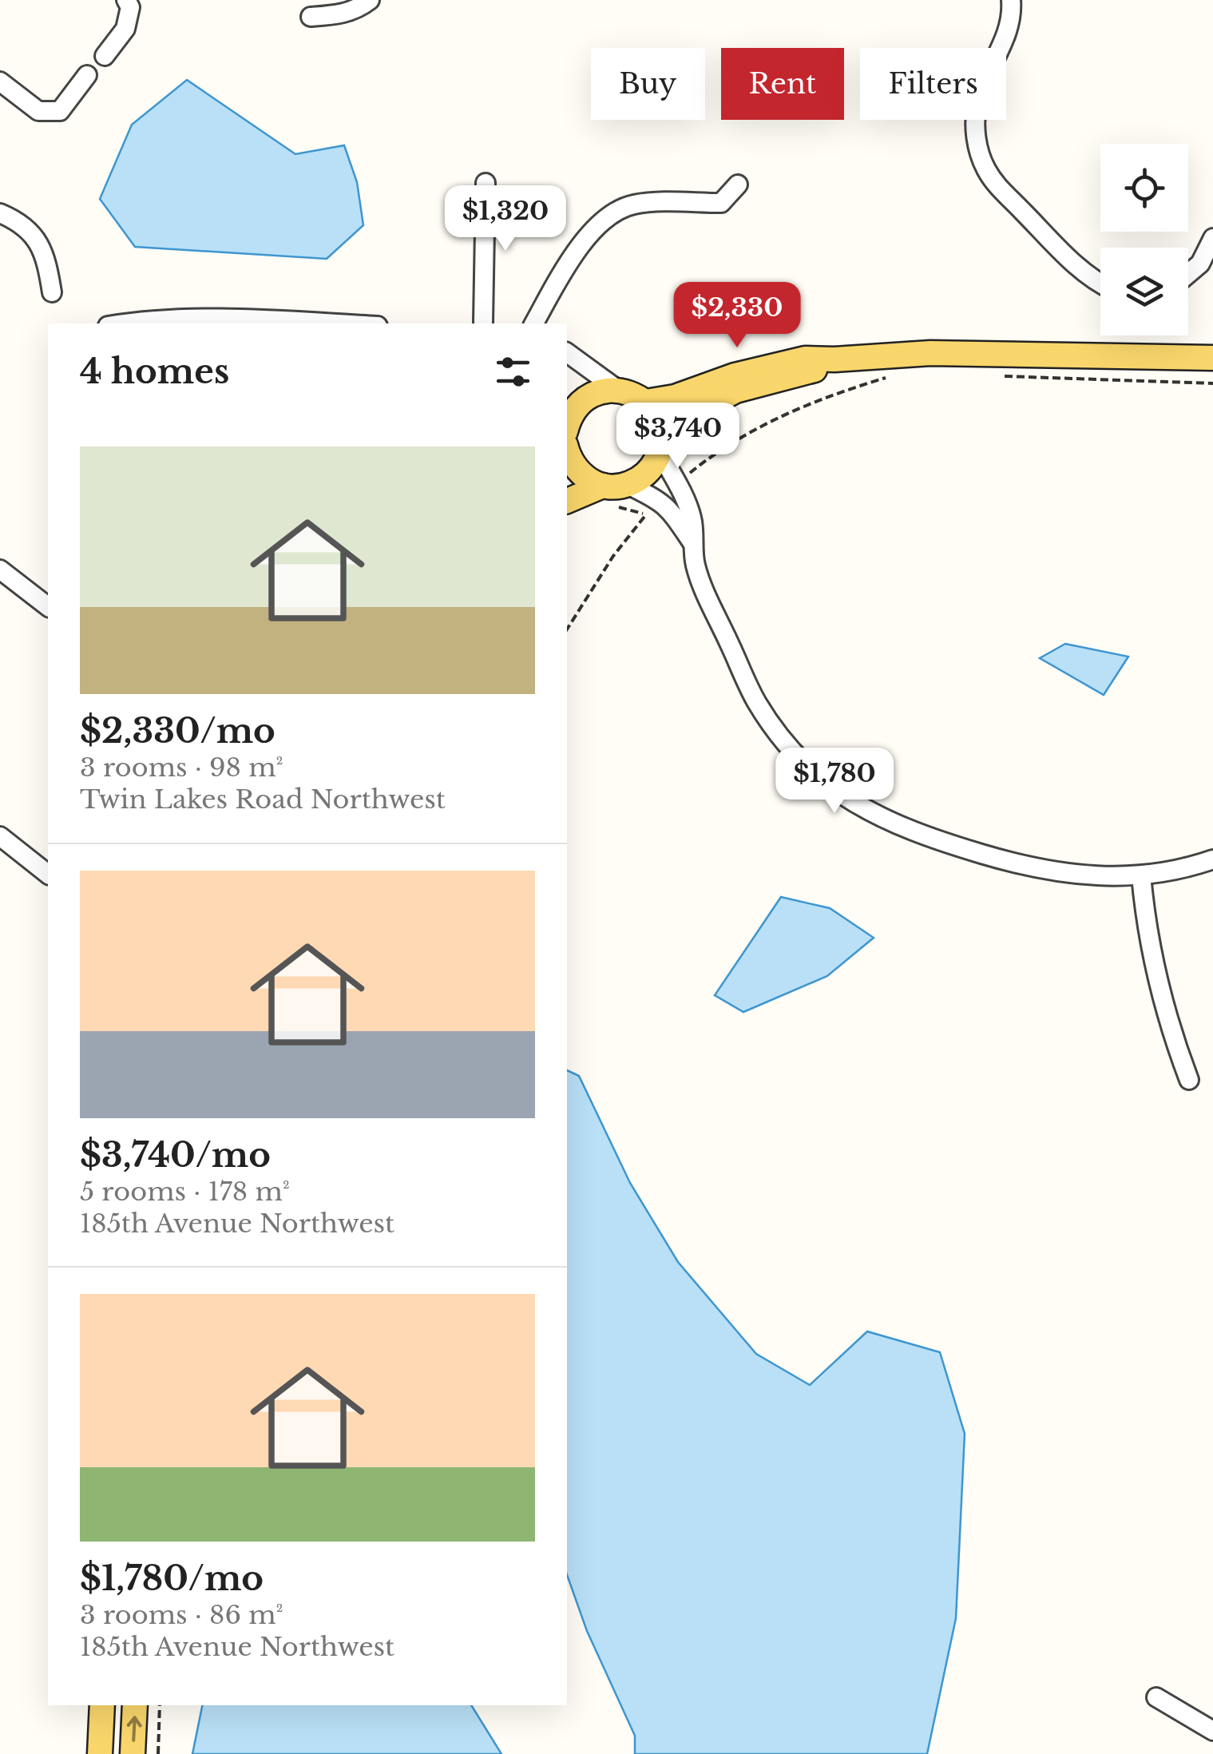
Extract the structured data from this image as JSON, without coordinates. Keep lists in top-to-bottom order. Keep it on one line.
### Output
{"page":{"chip":["Buy","Rent","Filters"],"price":["$1,320","$2,330","$3,740","$1,780"],"heading":"4 homes","list":[{"name":"$2,330/mo","note":"3 rooms · 98 m² · Twin Lakes Road Northwest"},{"name":"$3,740/mo","note":"5 rooms · 178 m² · 185th Avenue Northwest"},{"name":"$1,780/mo","note":"3 rooms · 86 m² · 185th Avenue Northwest"}]}}
